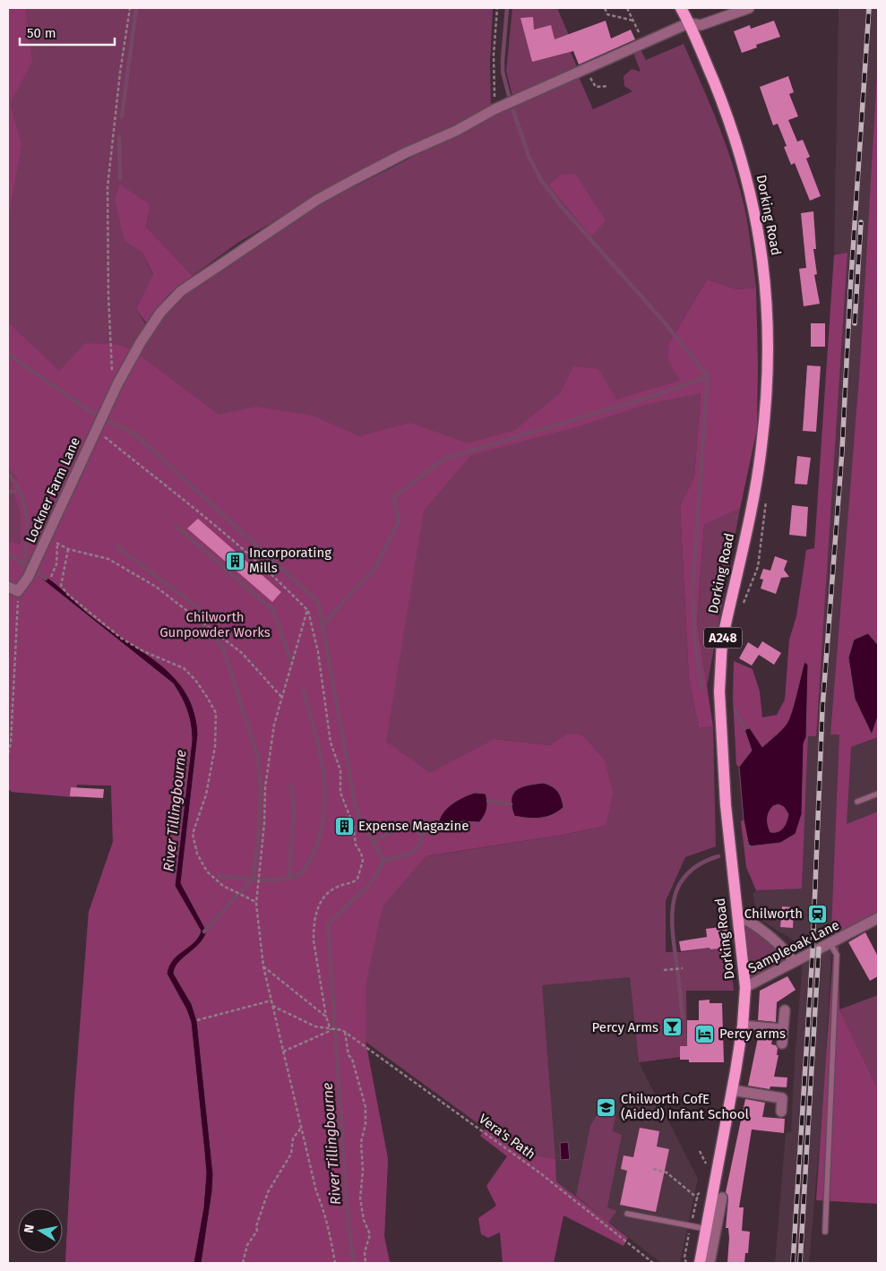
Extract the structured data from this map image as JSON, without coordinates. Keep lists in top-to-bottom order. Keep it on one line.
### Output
{"streets":{"main road":["Dorking Road","A248"],"street":["Lockner Farm Lane","Sampleoak Lane"],"path":["Vera's Path"]},"crossings":[["Dorking Road","Lockner Farm Lane"],["Dorking Road","Sampleoak Lane"]],"water":["River Tillingbourne"],"parks":["Chilworth Gunpowder Works"],"places":{"building":["Incorporating Mills","Expense Magazine"],"station":["Chilworth"],"bar":["Percy Arms"],"hotel":["Percy arms"],"school or university":["Chilworth CofE (Aided) Infant School"]},"scale_bar":"50 m","north":"left"}
